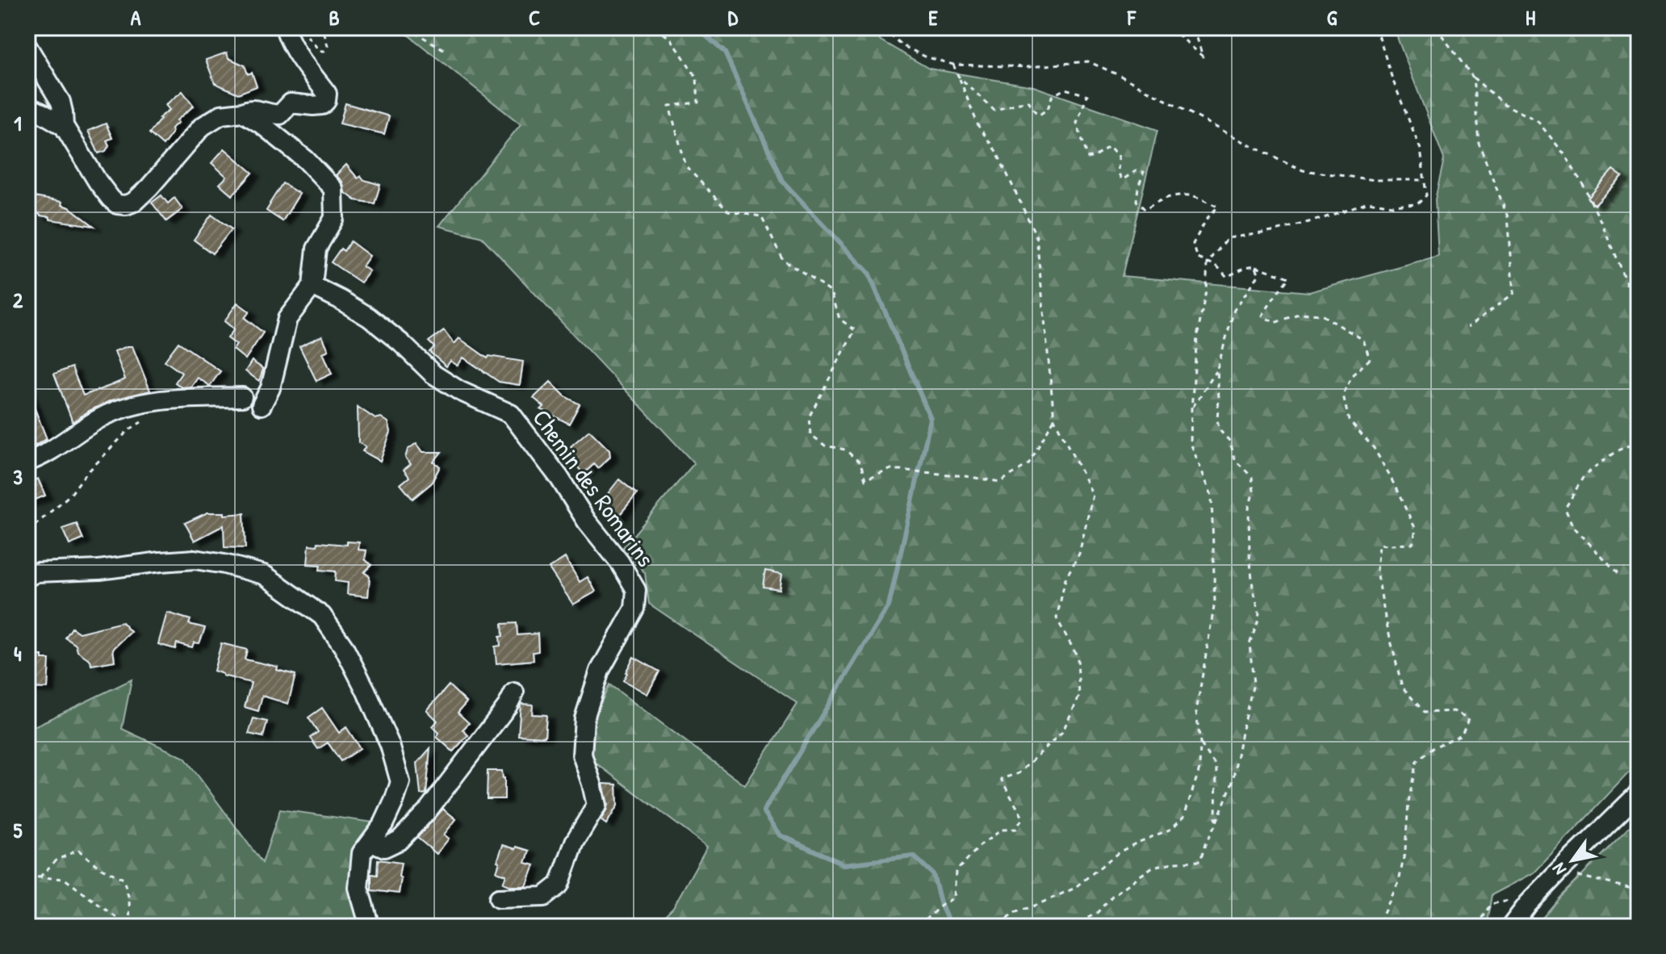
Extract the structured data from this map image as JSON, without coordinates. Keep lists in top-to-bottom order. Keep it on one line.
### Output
{"streets":{"street":["Chemin des Romarins"]},"north":"bottom left","grid":{"columns":["A","B","C","D","E","F","G","H"],"rows":["1","2","3","4","5"]}}
